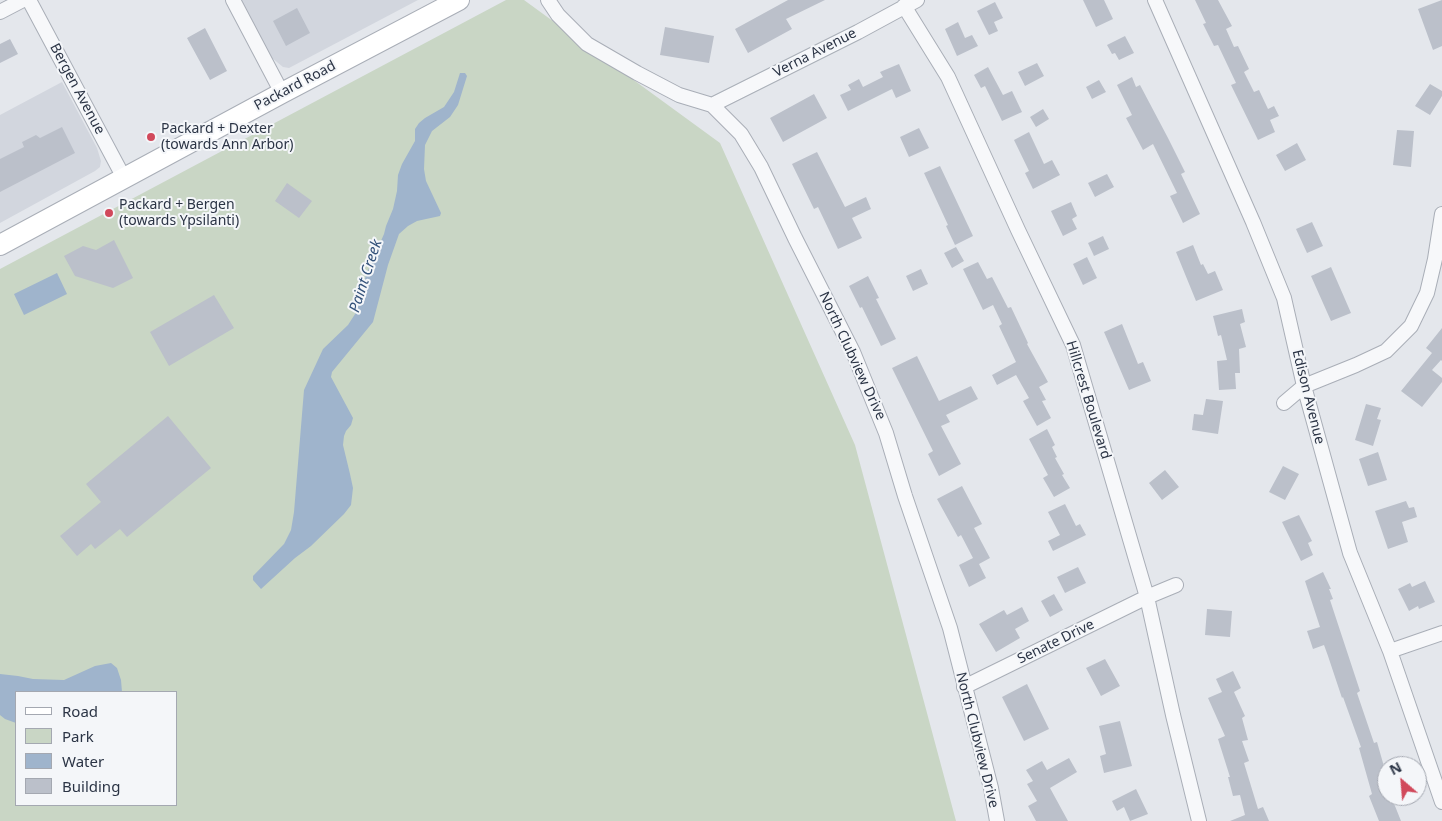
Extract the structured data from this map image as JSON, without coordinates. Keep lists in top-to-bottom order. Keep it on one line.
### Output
{"streets":{"main road":["Packard Road"],"street":["Verna Avenue","Bergen Avenue","North Clubview Drive","Edison Avenue","Hillcrest Boulevard","Senate Drive"]},"crossings":[["Verna Avenue","North Clubview Drive"],["Verna Avenue","Hillcrest Boulevard"],["Packard Road","Bergen Avenue"],["North Clubview Drive","Senate Drive"],["Hillcrest Boulevard","Senate Drive"]],"water":["Paint Creek"],"places":["Packard + Dexter (towards Ann Arbor)","Packard + Bergen (towards Ypsilanti)"],"legend":["Road","Park","Water","Building"],"north":"top left"}
